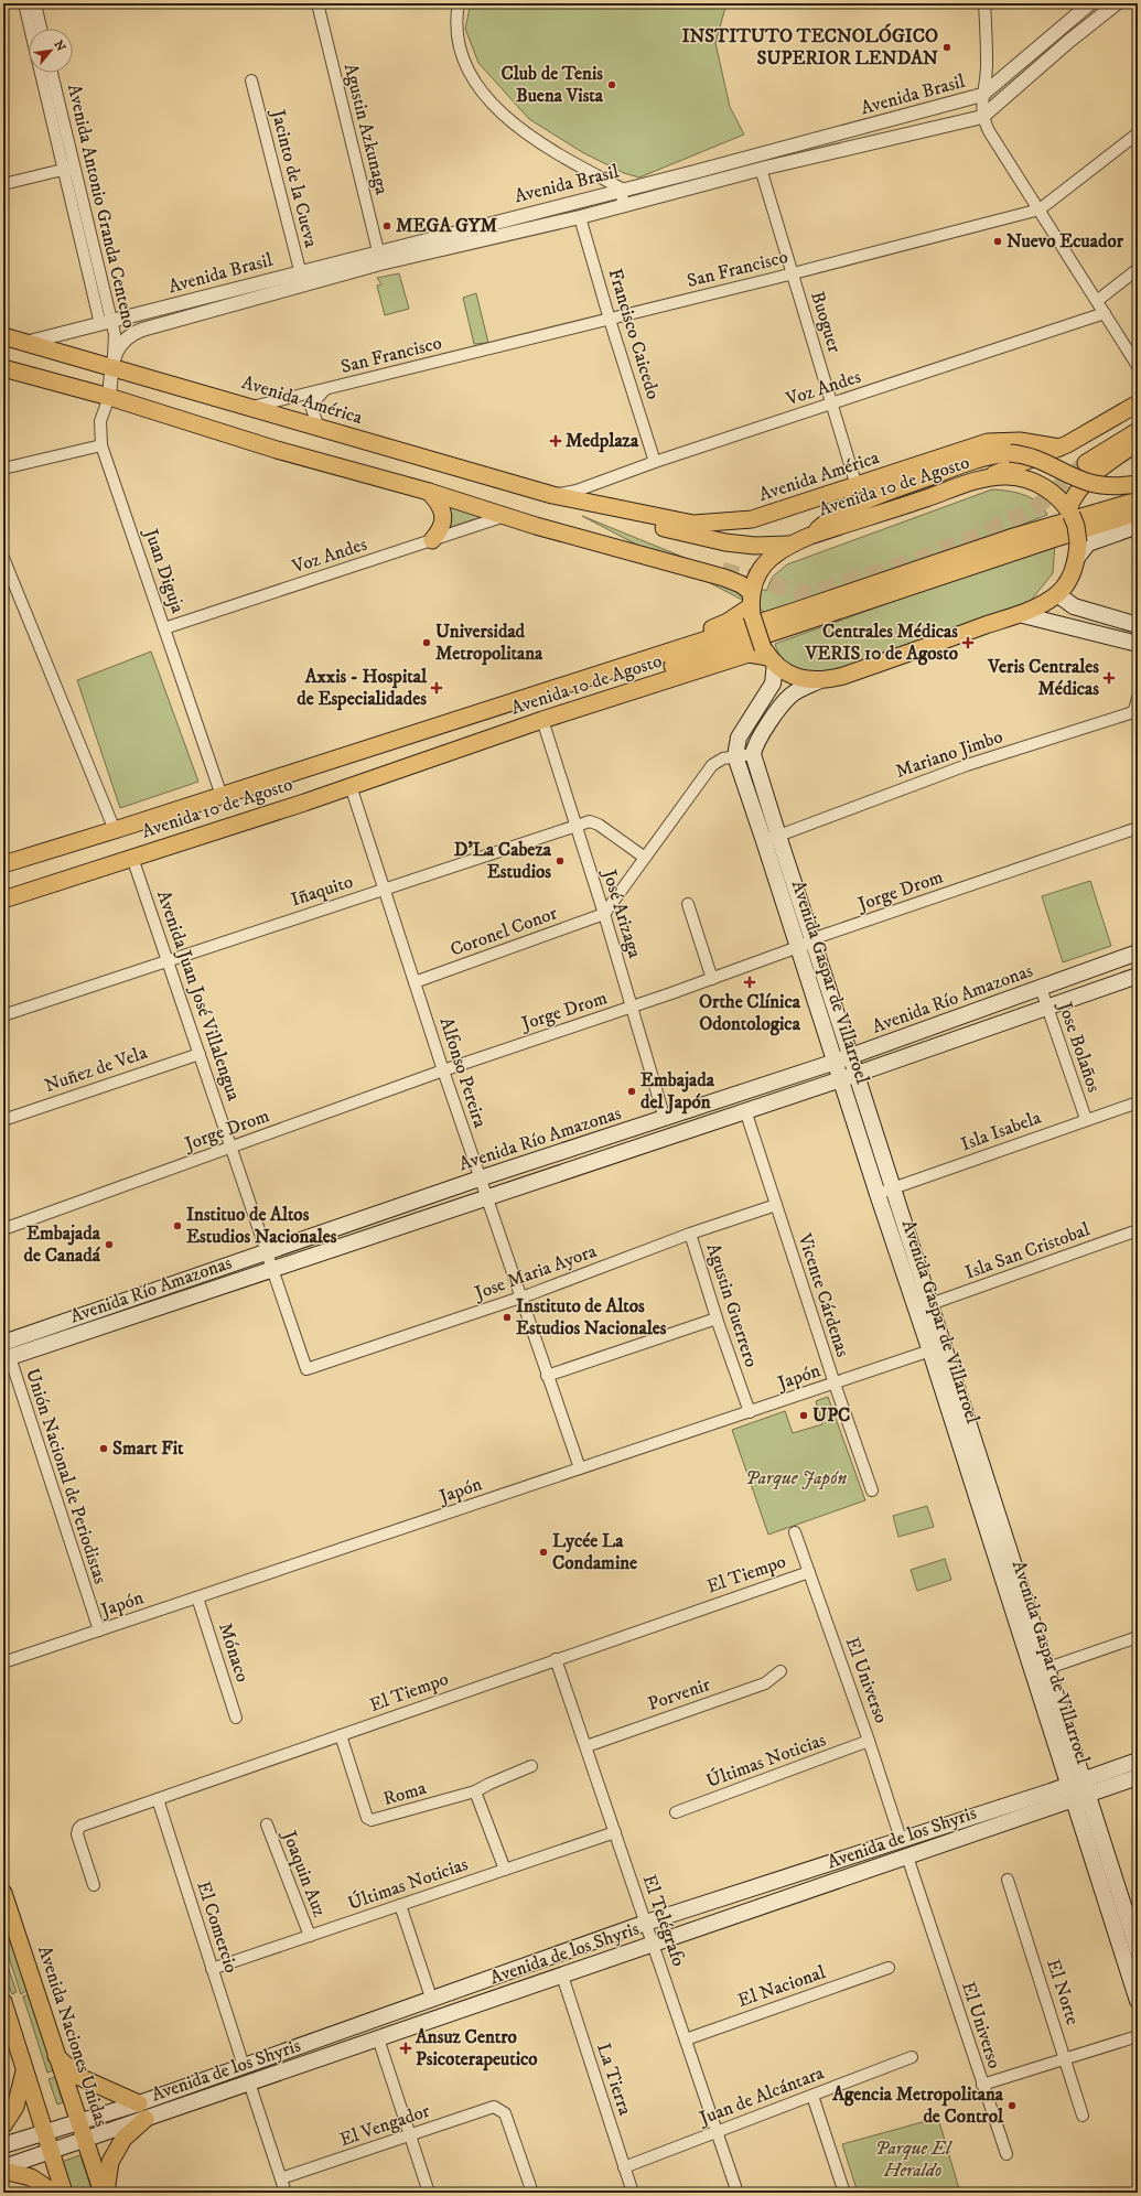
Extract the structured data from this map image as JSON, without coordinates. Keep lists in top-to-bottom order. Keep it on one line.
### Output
{"streets":{"main road":["Avenida América","Avenida 10 de Agosto","Avenida Gaspar de Villarroel","Avenida Río Amazonas","Avenida de los Shyris","Avenida Naciones Unidas"],"street":["Avenida Brasil","Agustin Azkunaga","Jacinto de la Cueva","Avenida Antonio Granda Centeno","San Francisco","Buoguer","Francisco Caicedo","Voz Andes","Juan Diguja","Mariano Jimbo","Iñaquito","Jorge Drom","José Arizaga","Coronel Conor","Avenida Juan José Villalengua","Jose Bolaños","Nuñez de Vela","Alfonso Pereira","Isla Isabela","Isla San Cristobal","Jose Maria Ayora","Vicente Cárdenas","Agustin Guerrero","Japón","Unión Nacional de Periodistas","El Tiempo","Mónaco","El Universo","Porvenir","Últimas Noticias","Roma","Joaquin Auz","El Telégrafo","El Comercio","El Nacional","El Norte","La Tierra","Juan de Alcántara","El Vengador"]},"crossings":[["Avenida Brasil","Agustin Azkunaga"],["Avenida Brasil","Jacinto de la Cueva"],["Avenida Brasil","Avenida Antonio Granda Centeno"],["Avenida Brasil","Buoguer"],["Avenida Brasil","Francisco Caicedo"],["Avenida Brasil","Avenida América"],["Avenida Brasil","Juan Diguja"],["Avenida Antonio Granda Centeno","Avenida América"],["Avenida Antonio Granda Centeno","Juan Diguja"],["San Francisco","Buoguer"],["San Francisco","Francisco Caicedo"],["San Francisco","Avenida América"],["Buoguer","Voz Andes"],["Buoguer","Avenida América"],["Francisco Caicedo","Voz Andes"],["Voz Andes","Avenida América"],["Voz Andes","Juan Diguja"],["Avenida América","Avenida 10 de Agosto"],["Avenida América","Juan Diguja"],["Avenida 10 de Agosto","Juan Diguja"],["Avenida 10 de Agosto","José Arizaga"],["Avenida 10 de Agosto","Avenida Juan José Villalengua"],["Avenida 10 de Agosto","Alfonso Pereira"],["Mariano Jimbo","Avenida Gaspar de Villarroel"],["Iñaquito","José Arizaga"],["Iñaquito","Avenida Juan José Villalengua"],["Iñaquito","Alfonso Pereira"],["Jorge Drom","José Arizaga"],["Jorge Drom","Avenida Gaspar de Villarroel"],["Jorge Drom","Avenida Juan José Villalengua"],["Jorge Drom","Alfonso Pereira"],["José Arizaga","Coronel Conor"],["José Arizaga","Avenida Río Amazonas"],["Coronel Conor","Alfonso Pereira"],["Avenida Gaspar de Villarroel","Avenida Río Amazonas"],["Avenida Gaspar de Villarroel","Isla Isabela"],["Avenida Gaspar de Villarroel","Isla San Cristobal"],["Avenida Gaspar de Villarroel","Japón"],["Avenida Gaspar de Villarroel","Avenida de los Shyris"],["Avenida Juan José Villalengua","Avenida Río Amazonas"],["Avenida Juan José Villalengua","Nuñez de Vela"],["Avenida Juan José Villalengua","Jose Maria Ayora"],["Avenida Río Amazonas","Jose Bolaños"],["Avenida Río Amazonas","Alfonso Pereira"],["Avenida Río Amazonas","Vicente Cárdenas"],["Avenida Río Amazonas","Unión Nacional de Periodistas"],["Jose Bolaños","Isla Isabela"],["Alfonso Pereira","Jose Maria Ayora"],["Alfonso Pereira","Japón"],["Jose Maria Ayora","Vicente Cárdenas"],["Jose Maria Ayora","Agustin Guerrero"],["Vicente Cárdenas","Japón"],["Agustin Guerrero","Japón"],["Japón","Unión Nacional de Periodistas"],["Japón","Mónaco"],["El Tiempo","El Universo"],["El Tiempo","Roma"],["El Tiempo","El Telégrafo"],["El Tiempo","El Comercio"],["El Universo","Últimas Noticias"],["El Universo","Avenida de los Shyris"],["Porvenir","El Telégrafo"],["Últimas Noticias","Joaquin Auz"],["Últimas Noticias","El Telégrafo"],["Últimas Noticias","El Comercio"],["Avenida de los Shyris","El Telégrafo"],["Avenida de los Shyris","El Comercio"],["Avenida de los Shyris","Avenida Naciones Unidas"],["Avenida de los Shyris","La Tierra"],["El Telégrafo","El Nacional"],["El Telégrafo","Juan de Alcántara"],["La Tierra","Juan de Alcántara"]],"parks":["Parque Japón","Parque El Heraldo"],"places":{"other":["INSTITUTO TECNOLÓGICO SUPERIOR LENDAN","Club de Tenis Buena Vista","MEGA GYM","Nuevo Ecuador","Universidad Metropolitana","D'La Cabeza Estudios","Embajada del Japón","Instituo de Altos Estudios Nacionales","Embajada de Canadá","Instituto de Altos Estudios Nacionales","UPC","Smart Fit","Lycée La Condamine","Agencia Metropolitana de Control"],"health":["Medplaza","Centrales Médicas VERIS 10 de Agosto","Veris Centrales Médicas","Axxis - Hospital de Especialidades","Orthe Clínica Odontologica","Ansuz Centro Psicoterapeutico"]},"north":"top right"}
